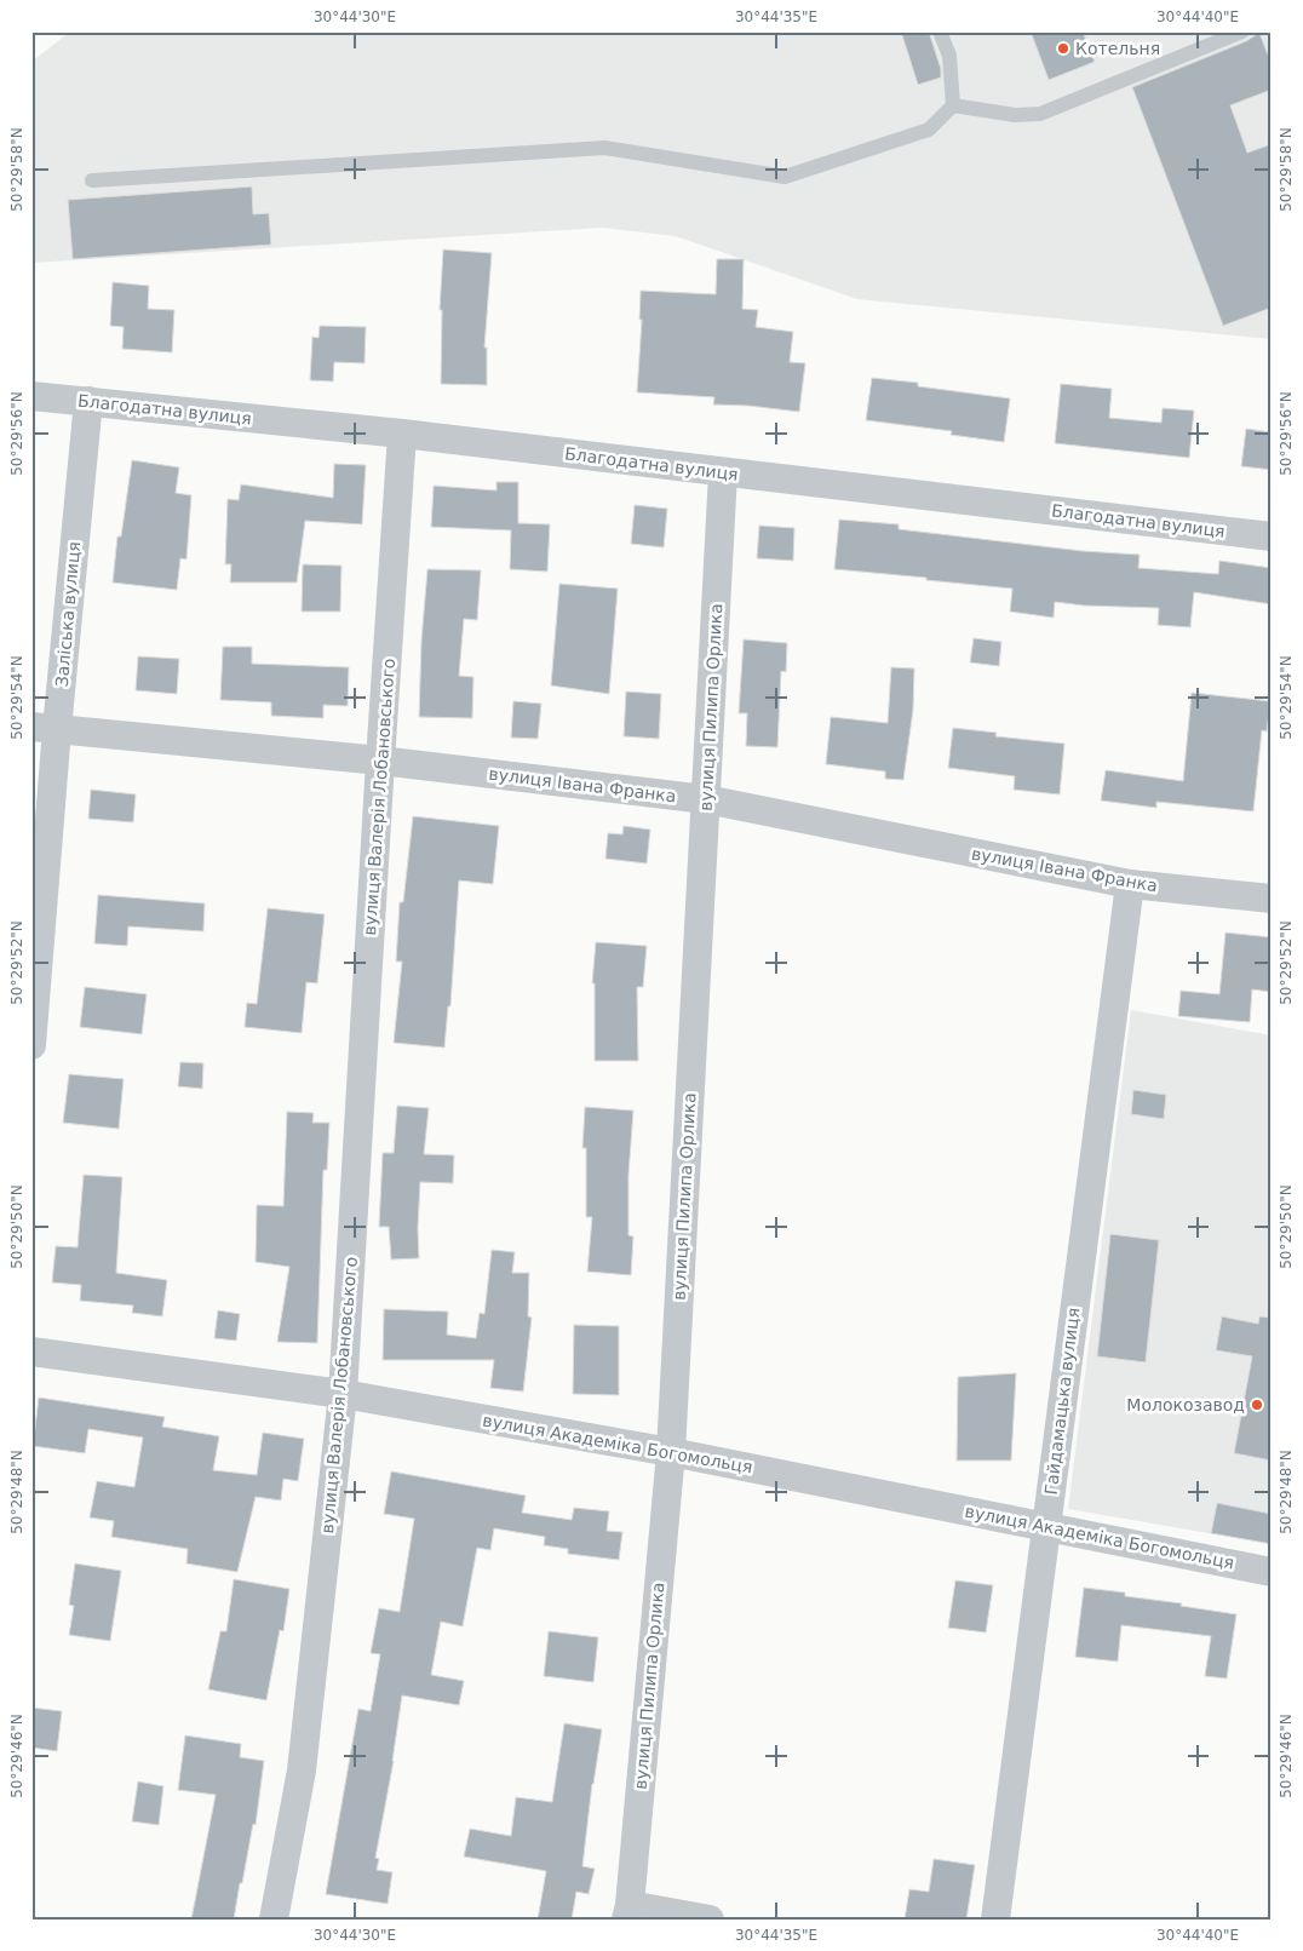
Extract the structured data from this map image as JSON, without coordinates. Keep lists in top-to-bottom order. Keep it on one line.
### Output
{"streets":{"street":["Благодатна вулиця","Заліська вулиця","вулиця Пилипа Орлика","вулиця Івана Франка","вулиця Валерія Лобановського","Гайдамацька вулиця","вулиця Академіка Богомольця"]},"crossings":[["Благодатна вулиця","Заліська вулиця"],["Благодатна вулиця","вулиця Пилипа Орлика"],["Благодатна вулиця","вулиця Валерія Лобановського"],["Заліська вулиця","вулиця Івана Франка"],["вулиця Пилипа Орлика","вулиця Івана Франка"],["вулиця Пилипа Орлика","вулиця Академіка Богомольця"],["вулиця Івана Франка","вулиця Валерія Лобановського"],["вулиця Івана Франка","Гайдамацька вулиця"],["вулиця Валерія Лобановського","вулиця Академіка Богомольця"],["Гайдамацька вулиця","вулиця Академіка Богомольця"]],"places":["Котельня","Молокозавод"],"coordinates":["30°44'30\"E","30°44'35\"E","30°44'40\"E","50°29'58\"N","50°29'56\"N","50°29'54\"N","50°29'52\"N","50°29'50\"N","50°29'48\"N","50°29'46\"N"]}
